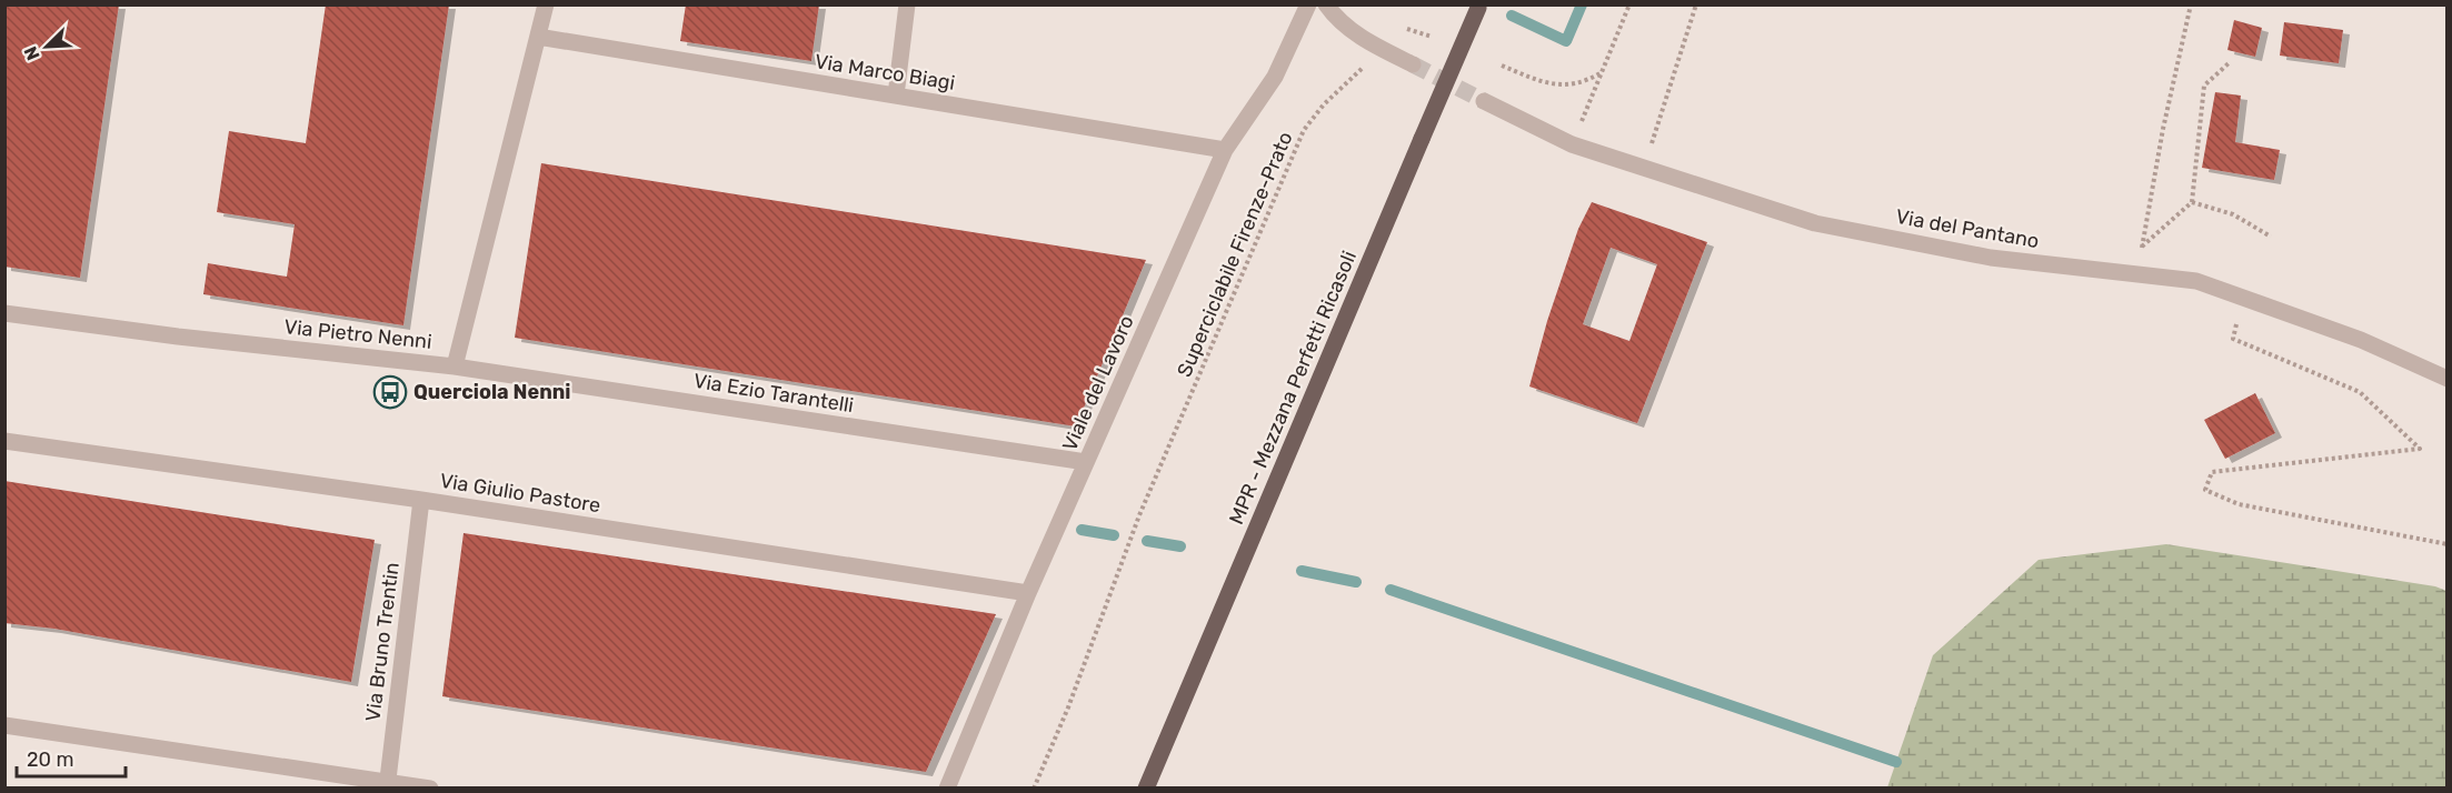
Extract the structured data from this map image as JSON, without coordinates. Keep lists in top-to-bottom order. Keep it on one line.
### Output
{"streets":{"main road":["MPR - Mezzana Perfetti Ricasoli"],"street":["Via Marco Biagi","Via del Pantano","Via Pietro Nenni","Viale del Lavoro","Via Ezio Tarantelli","Via Giulio Pastore","Via Bruno Trentin"],"path":["Superciclabile Firenze-Prato"]},"crossings":[["Via Marco Biagi","Via Pietro Nenni"],["Via Marco Biagi","Viale del Lavoro"],["Via Pietro Nenni","Via Ezio Tarantelli"],["Viale del Lavoro","Via Ezio Tarantelli"],["Viale del Lavoro","Via Giulio Pastore"],["Via Giulio Pastore","Via Bruno Trentin"]],"places":{"bus stop":["Querciola Nenni"]},"scale_bar":"20 m","north":"bottom left"}
